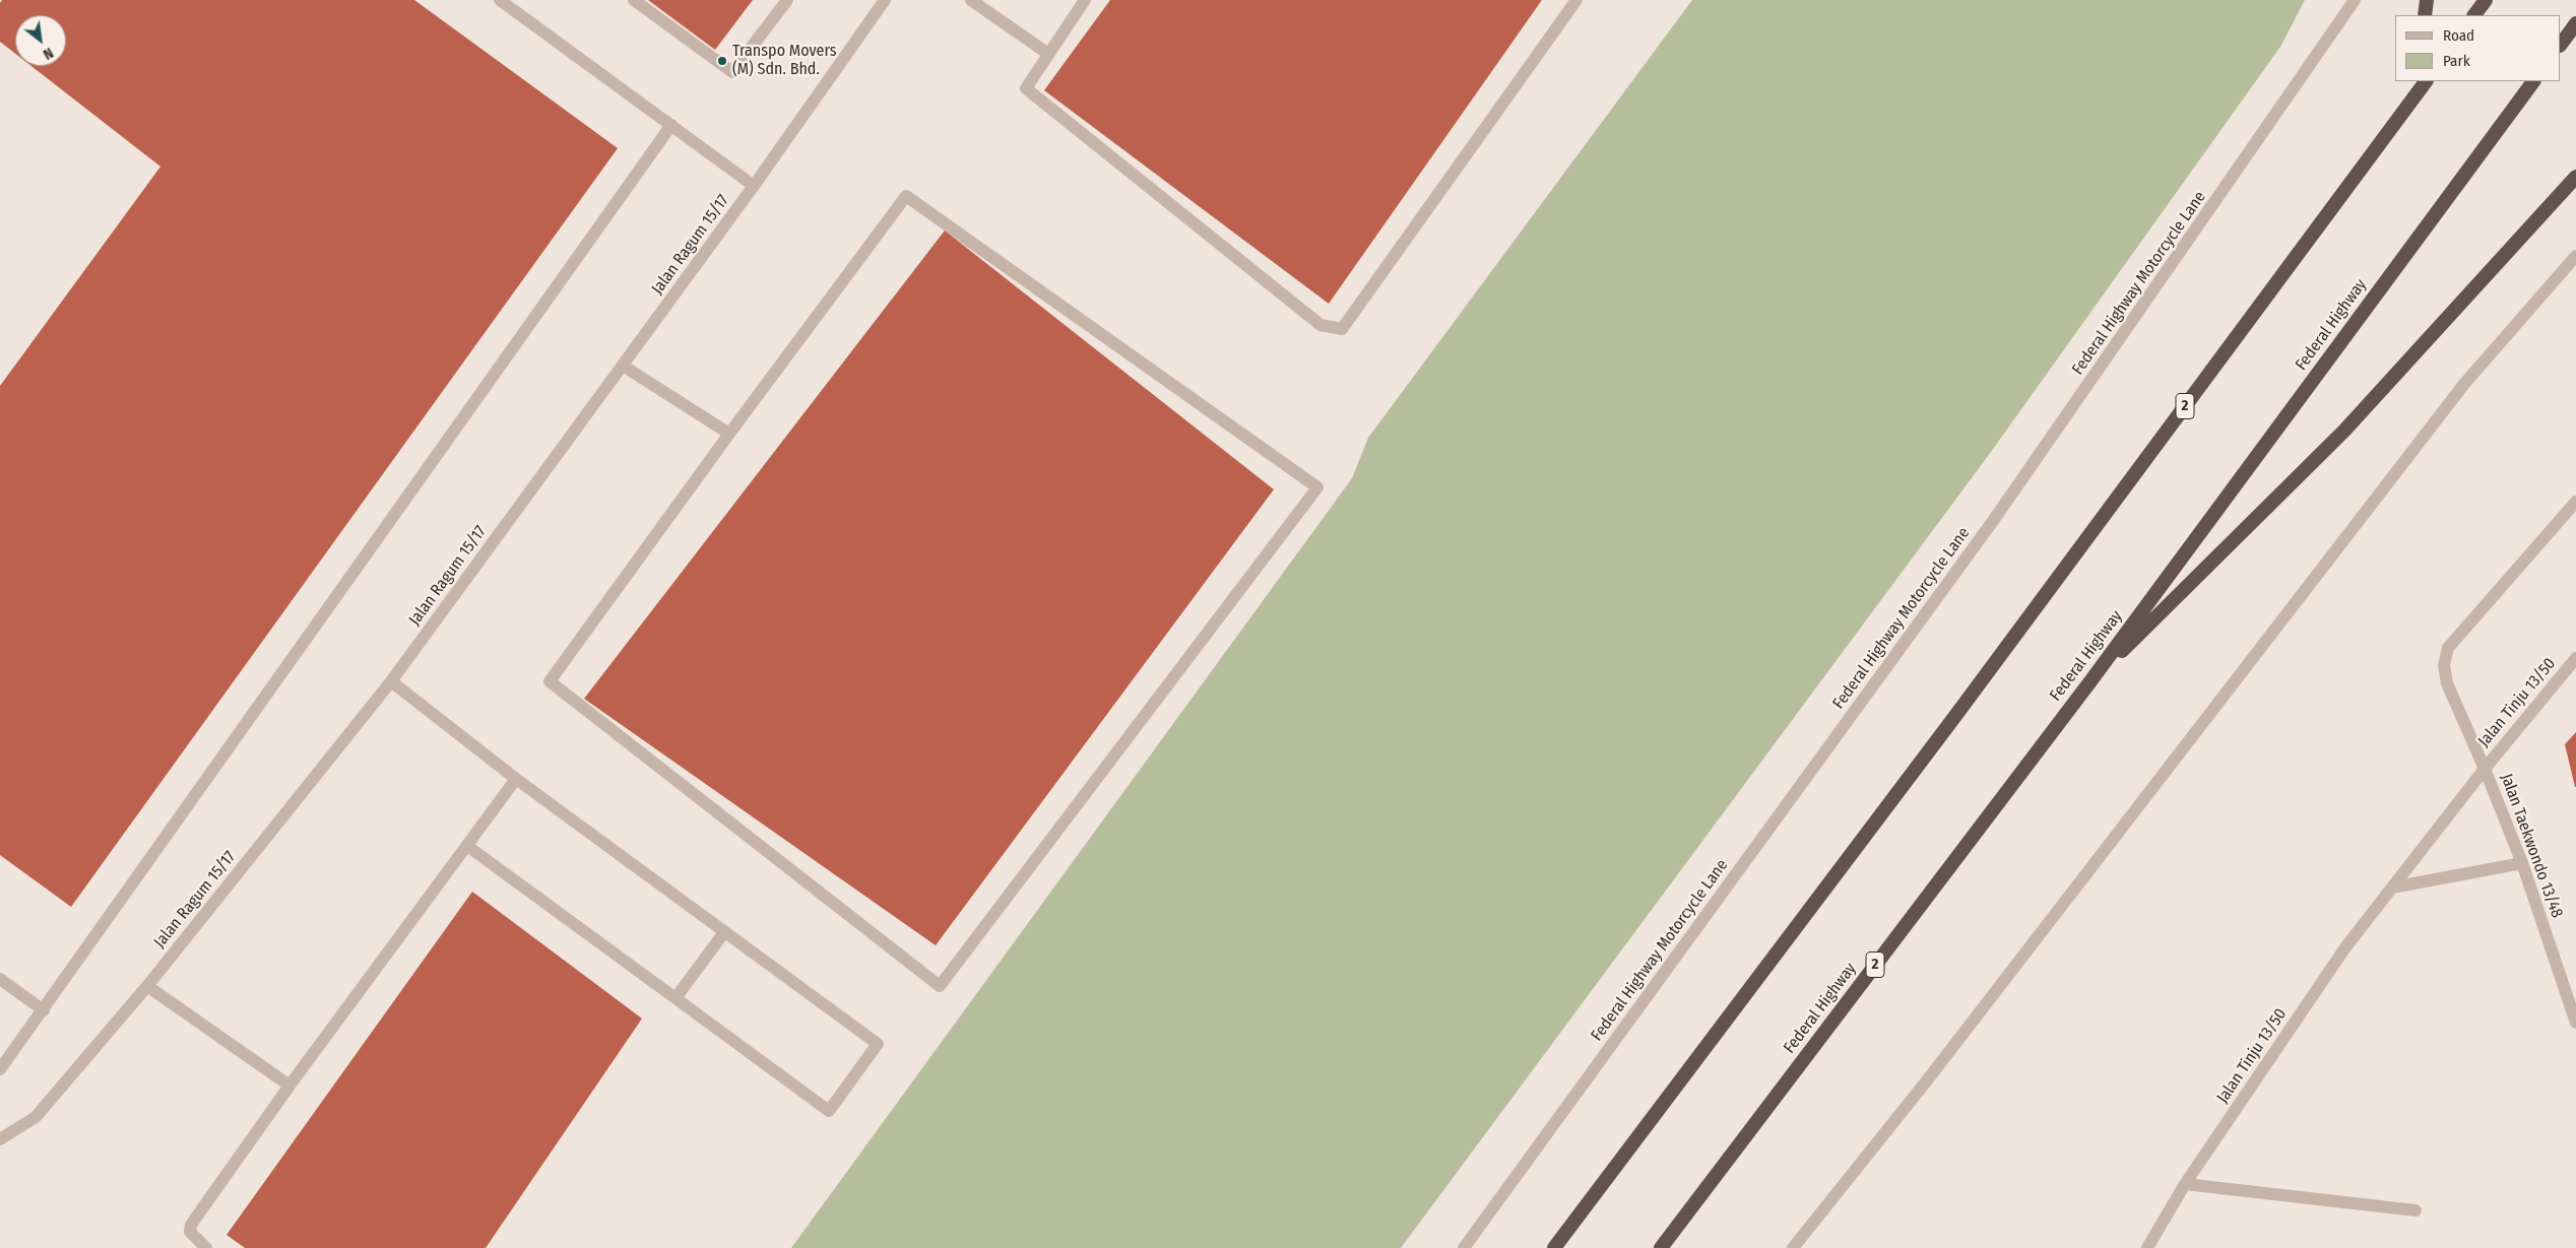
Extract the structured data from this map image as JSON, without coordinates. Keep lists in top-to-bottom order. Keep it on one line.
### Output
{"streets":{"highway":["Federal Highway","2"],"street":["Jalan Ragum 15/17","Federal Highway Motorcycle Lane","Jalan Tinju 13/50","Jalan Taekwondo 13/48"]},"crossings":[["Jalan Tinju 13/50","Jalan Taekwondo 13/48"]],"places":["Transpo Movers (M) Sdn. Bhd."],"legend":["Road","Park"],"north":"bottom right"}
